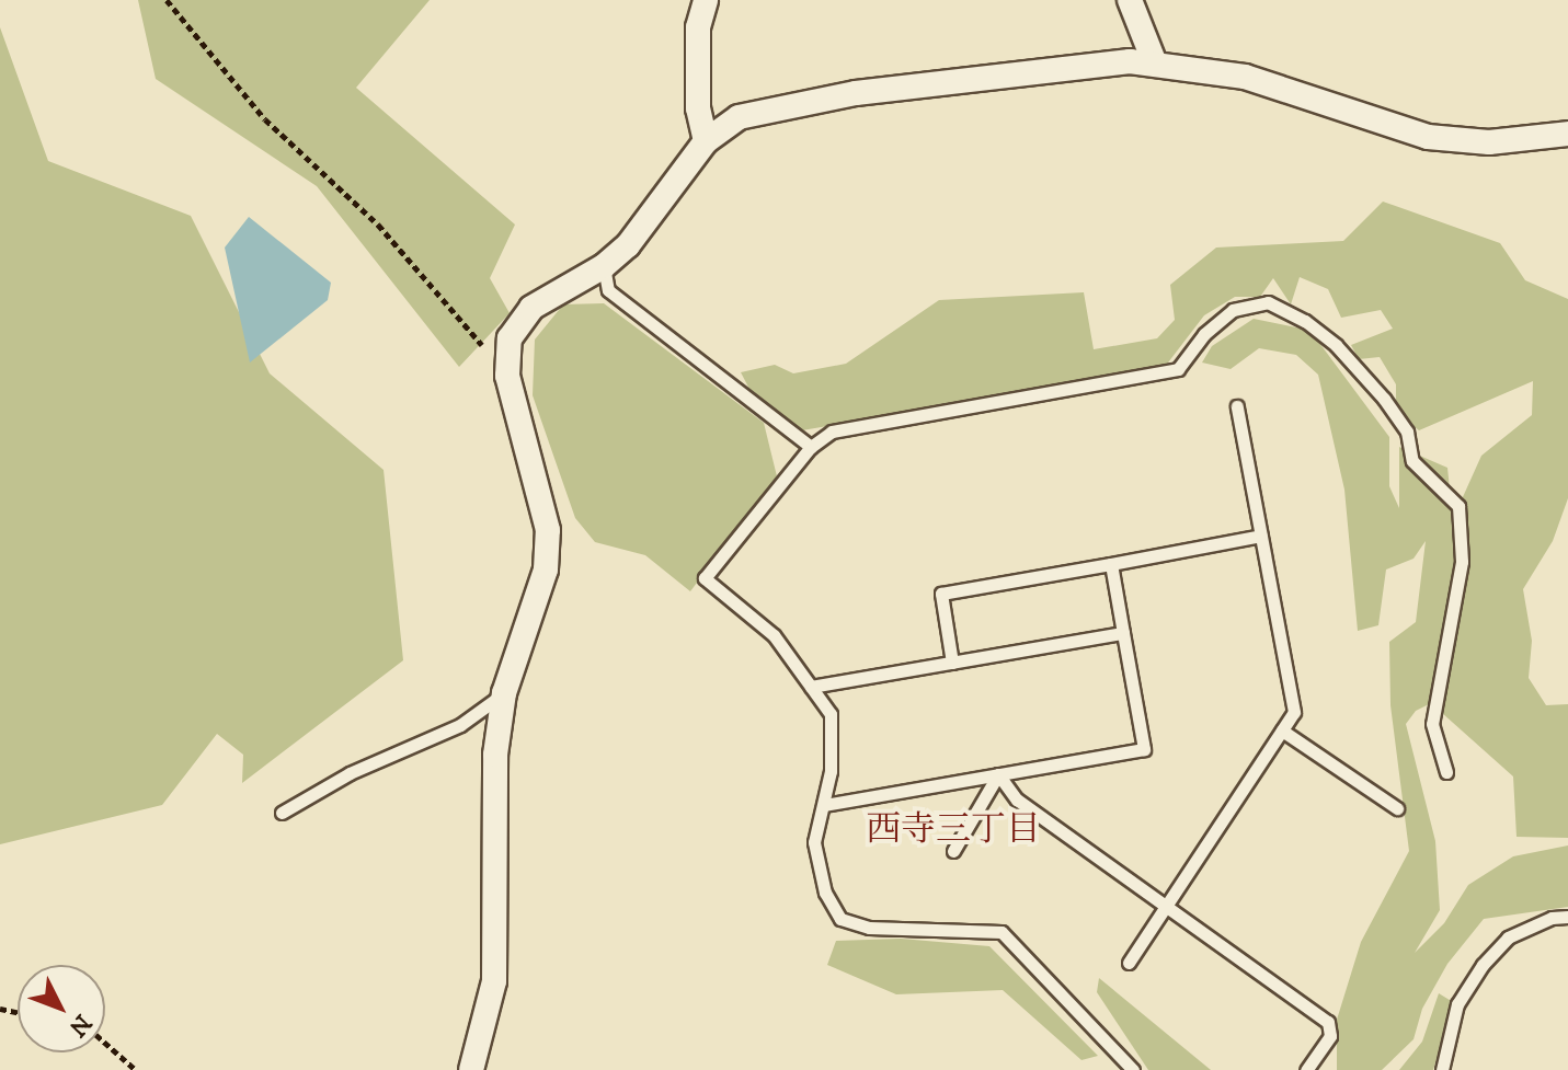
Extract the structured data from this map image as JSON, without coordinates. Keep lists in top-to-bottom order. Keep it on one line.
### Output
{"districts":["西寺三丁目"],"north":"bottom right"}
